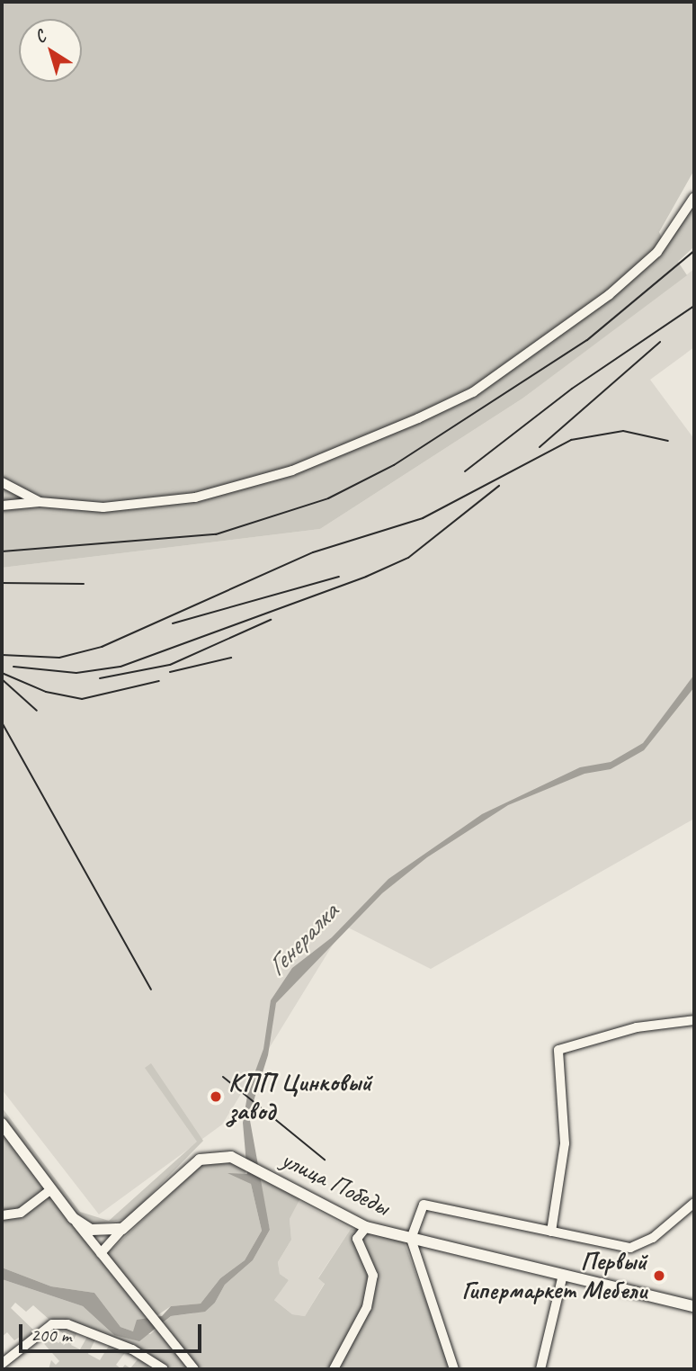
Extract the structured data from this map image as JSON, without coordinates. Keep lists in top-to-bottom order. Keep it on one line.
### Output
{"streets":{"main road":["улица Победы"]},"water":["Генералка"],"places":["КПП Цинковый завод","Первый Гипермаркет Мебели"],"scale_bar":"200 m","north":"top left"}
